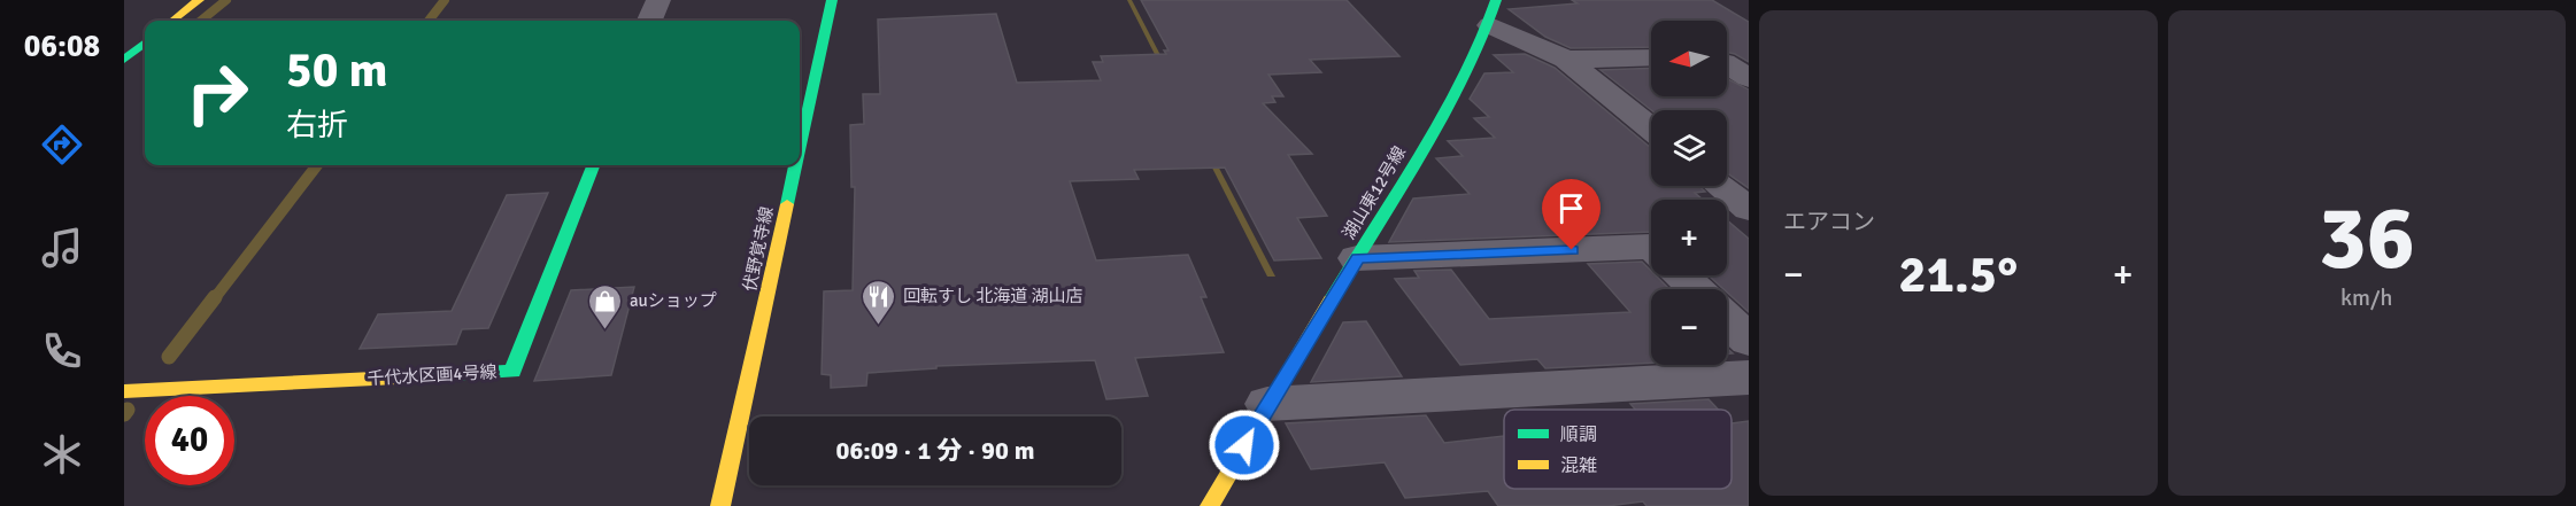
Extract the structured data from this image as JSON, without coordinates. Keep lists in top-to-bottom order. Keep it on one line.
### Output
{"streets":{"street":["湖山東12号線","伏野覚寺線","千代水区画4号線"]},"places":{"restaurant":["回転すし 北海道 湖山店"],"shop":["auショップ"]},"legend":["順調","混雑"],"north":"left","page":{"tabs":"06:08","tile":["エアコン",["36","km/h"]],"map_buttons":["+","−"],"turn":["50 m","右折"],"heat":["−","21.5°","+"],"limit":"40","trip":"06:09 · 1 分 · 90 m"}}
